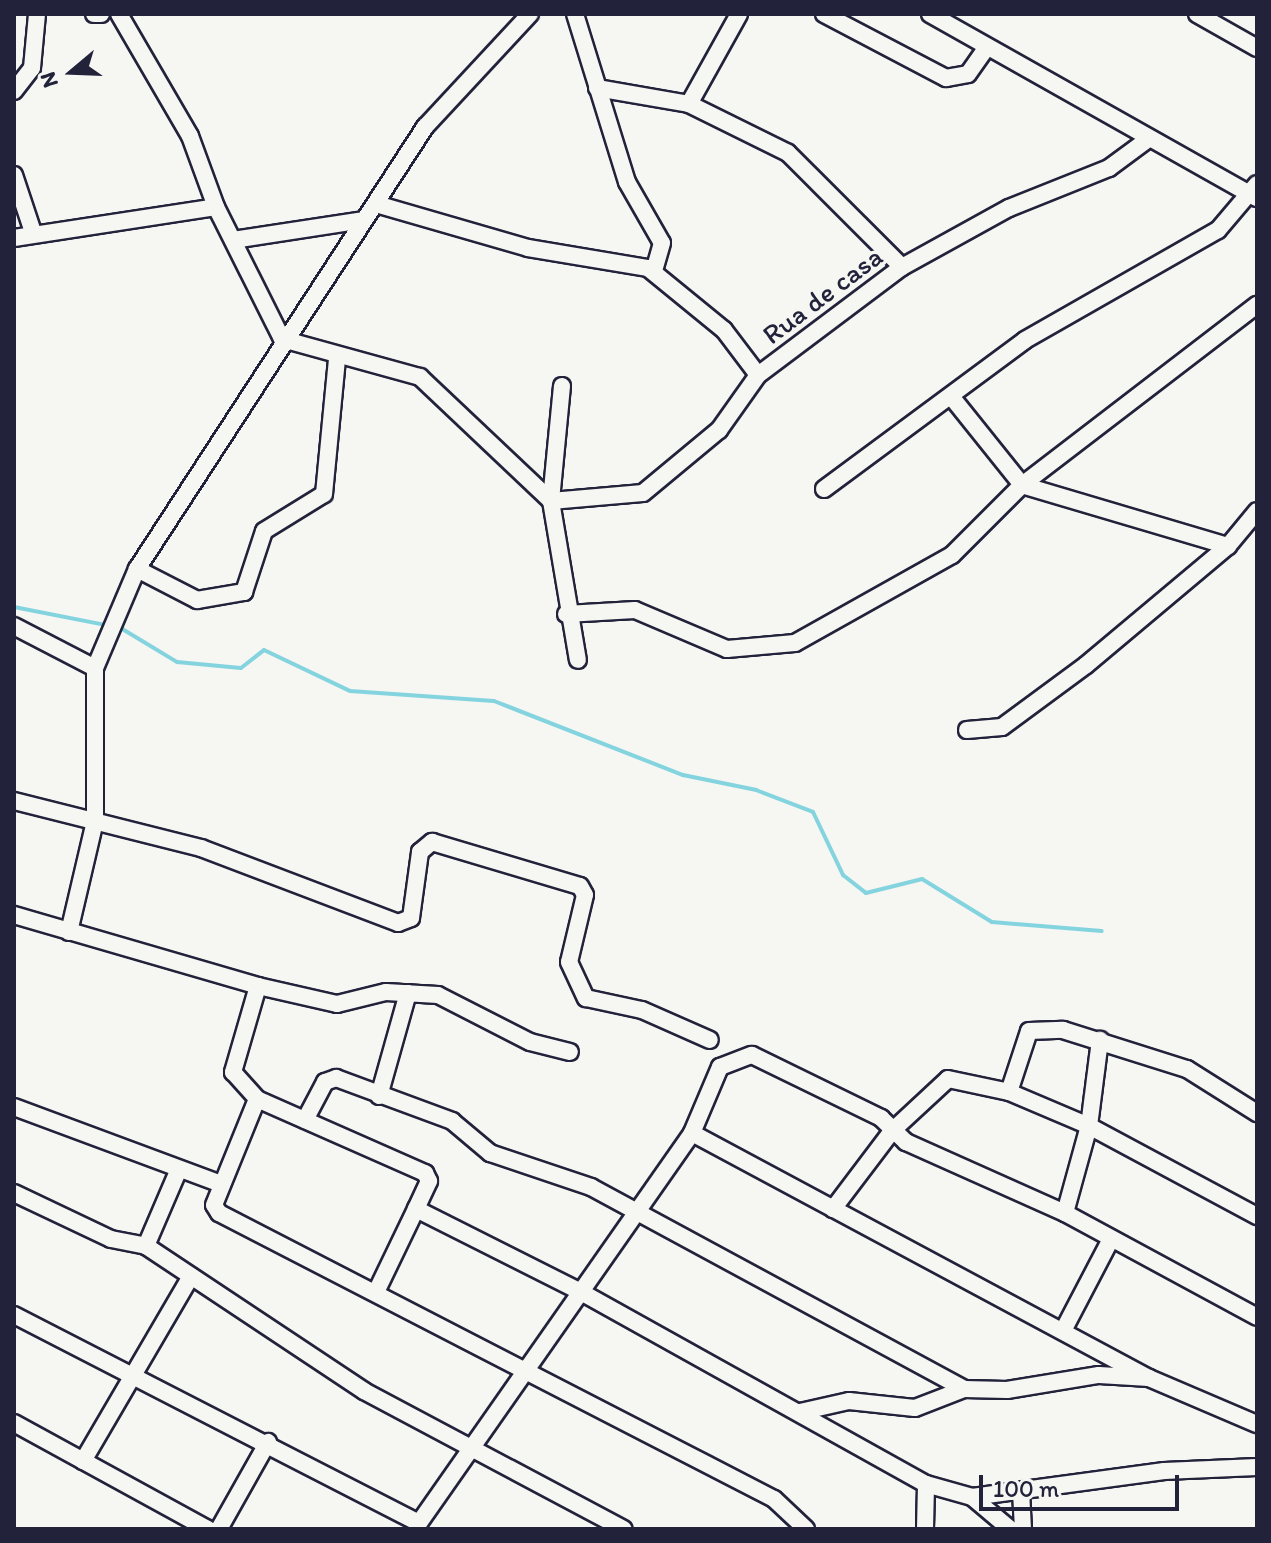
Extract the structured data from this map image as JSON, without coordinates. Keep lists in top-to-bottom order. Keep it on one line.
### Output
{"streets":{"street":["Rua de casa"]},"scale_bar":"100 m","north":"left"}
